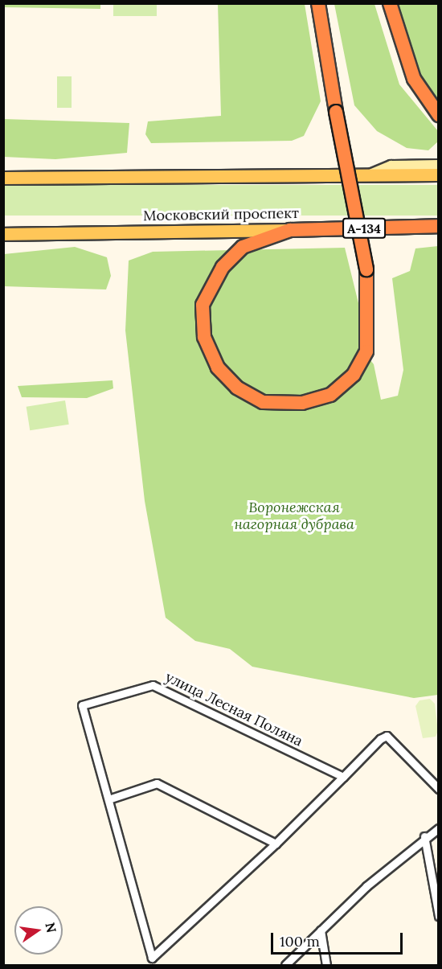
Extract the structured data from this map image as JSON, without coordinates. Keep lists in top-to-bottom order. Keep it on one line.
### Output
{"streets":{"highway":["Московский проспект","А-134"],"street":["улица Лесная Поляна"]},"parks":["Воронежская нагорная дубрава"],"scale_bar":"100 m","north":"right"}
